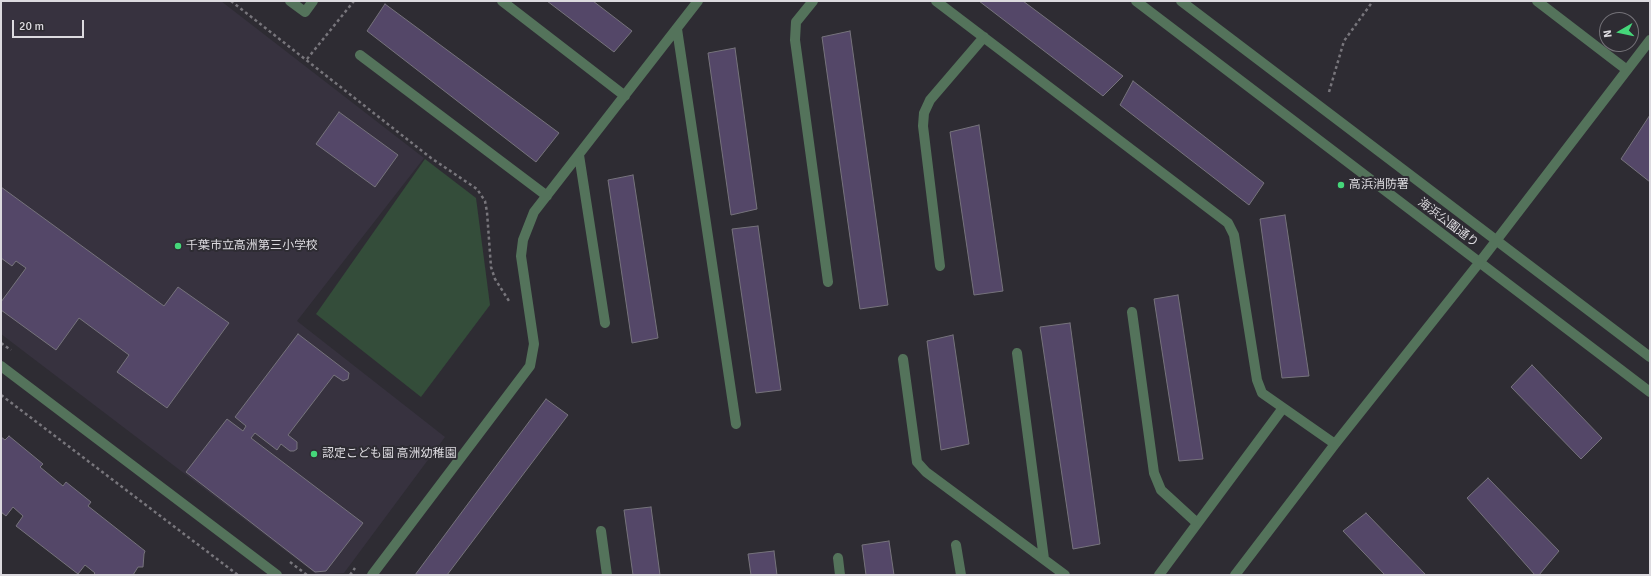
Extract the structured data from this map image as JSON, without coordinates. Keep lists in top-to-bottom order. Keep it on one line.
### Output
{"streets":{"street":["海浜公園通り"]},"places":["高浜消防署","千葉市立高洲第三小学校","認定こども園 高洲幼稚園"],"scale_bar":"20 m","north":"left"}
